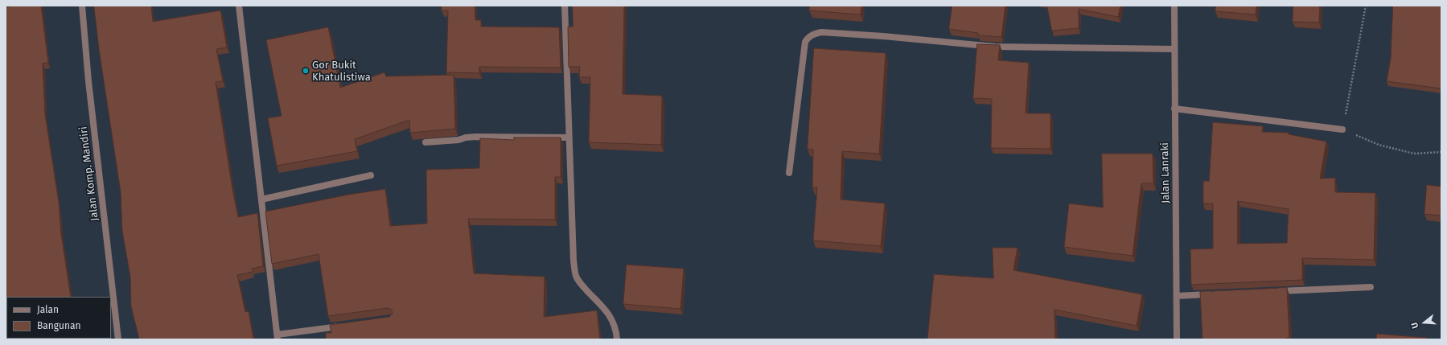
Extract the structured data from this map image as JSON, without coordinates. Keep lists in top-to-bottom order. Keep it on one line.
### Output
{"streets":{"street":["Jalan Lanraki","Jalan Komp. Mandiri"]},"places":["Gor Bukit Khatulistiwa"],"legend":["Jalan","Bangunan"],"north":"left"}
